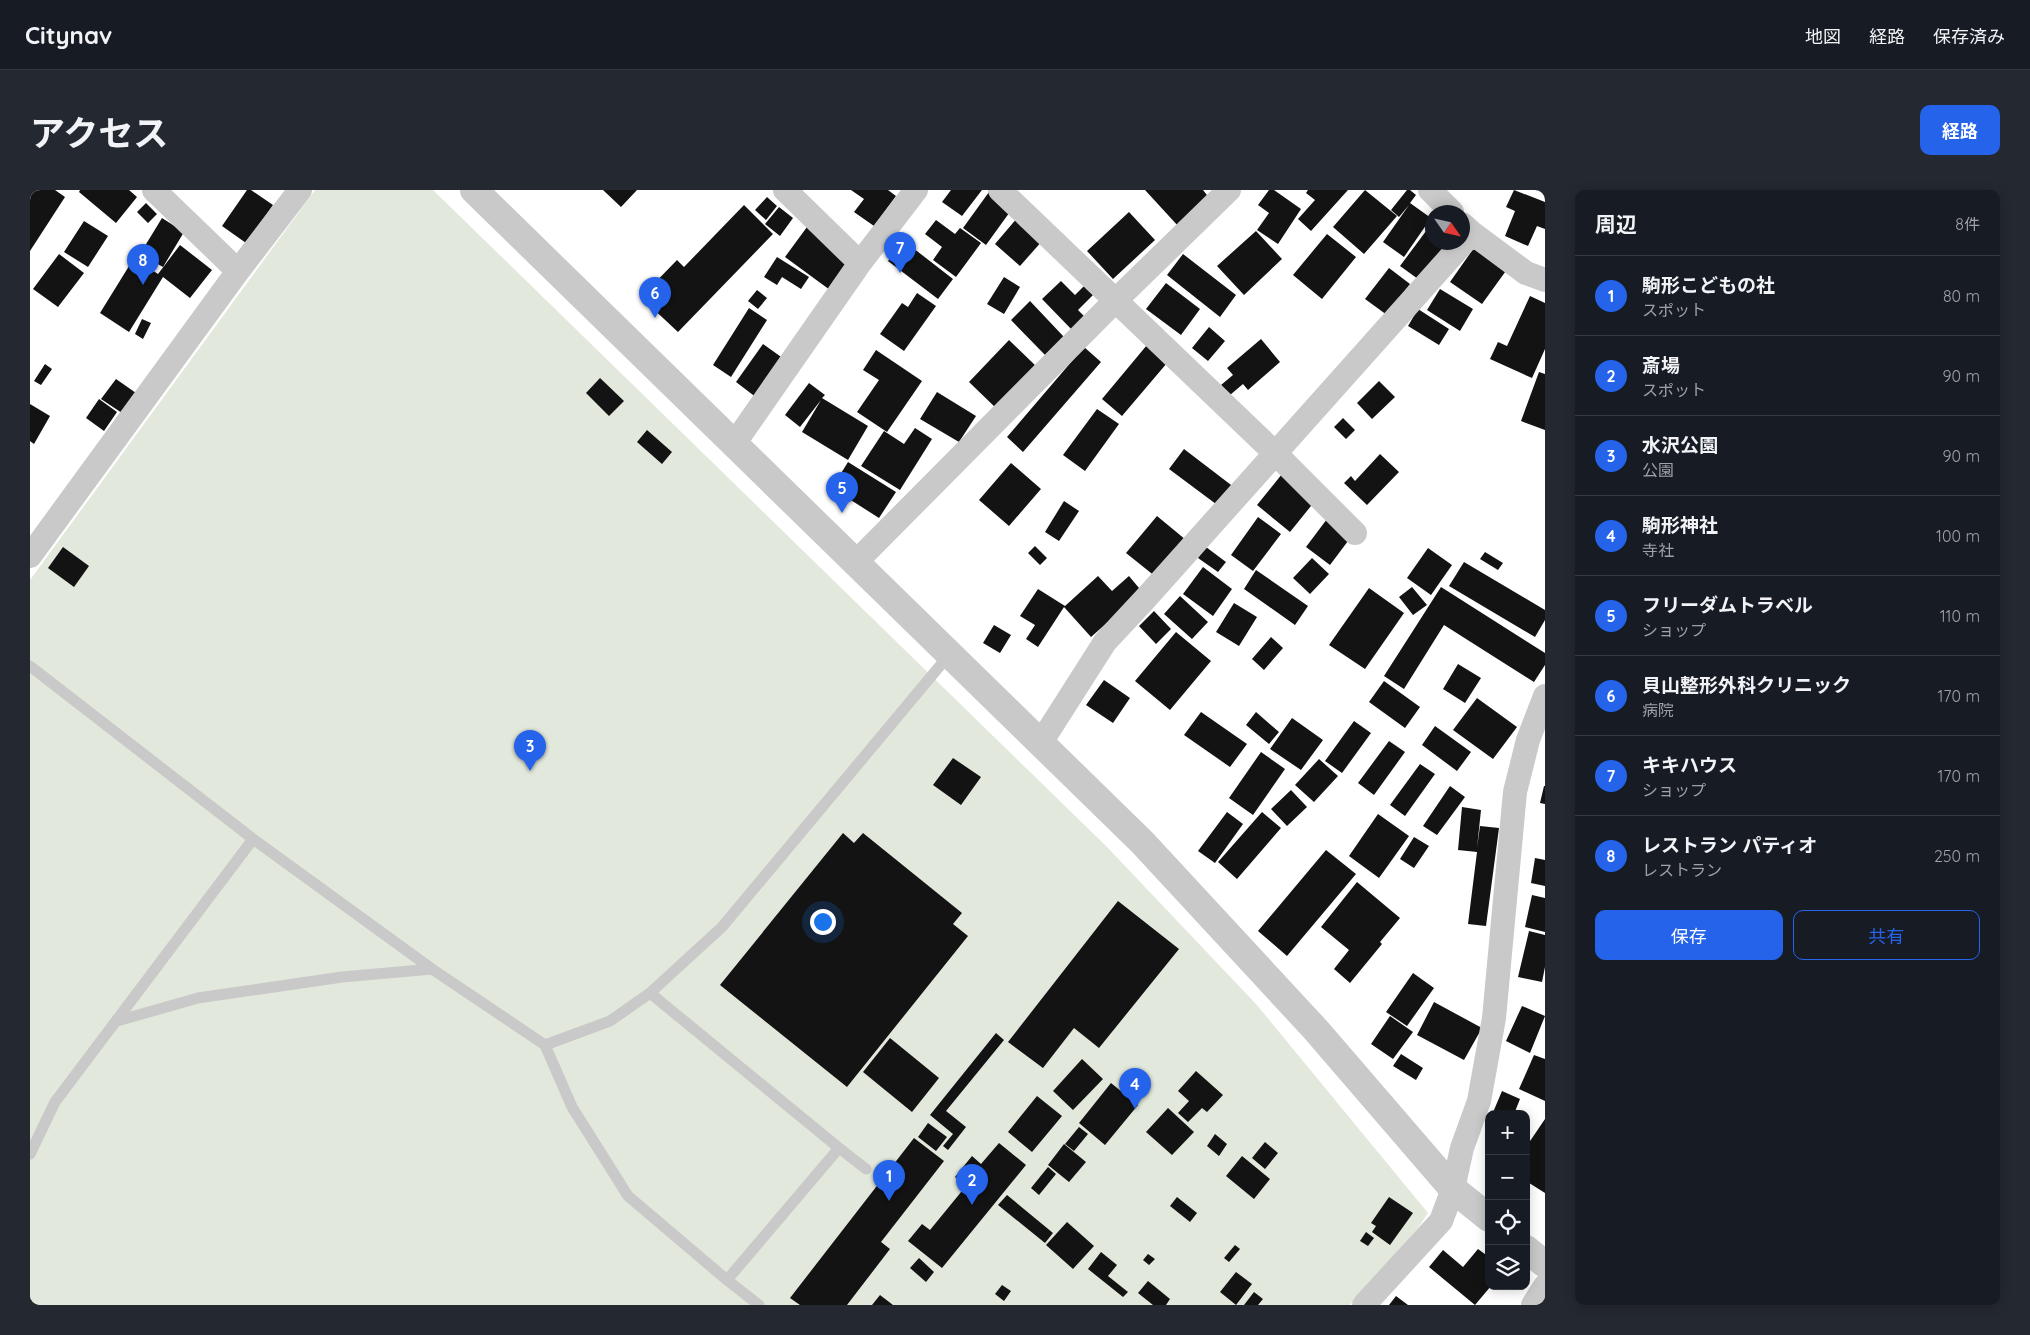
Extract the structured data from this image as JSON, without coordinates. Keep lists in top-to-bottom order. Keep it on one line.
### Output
{"north":"bottom right","page":{"header":"Citynav","nav":["地図","経路","保存済み"],"title":"アクセス","buttons":["経路",["保存","共有"]],"heading":["周辺","8件"],"pins":["7","8","6","5","3","4","1","2"],"list":[{"mark":"1","name":"駒形こどもの社","note":"スポット","value":"80 m"},{"mark":"2","name":"斎場","note":"スポット","value":"90 m"},{"mark":"3","name":"水沢公園","note":"公園","value":"90 m"},{"mark":"4","name":"駒形神社","note":"寺社","value":"100 m"},{"mark":"5","name":"フリーダムトラベル","note":"ショップ","value":"110 m"},{"mark":"6","name":"貝山整形外科クリニック","note":"病院","value":"170 m"},{"mark":"7","name":"キキハウス","note":"ショップ","value":"170 m"},{"mark":"8","name":"レストラン パティオ","note":"レストラン","value":"250 m"}],"map_buttons":["+","−"]}}
